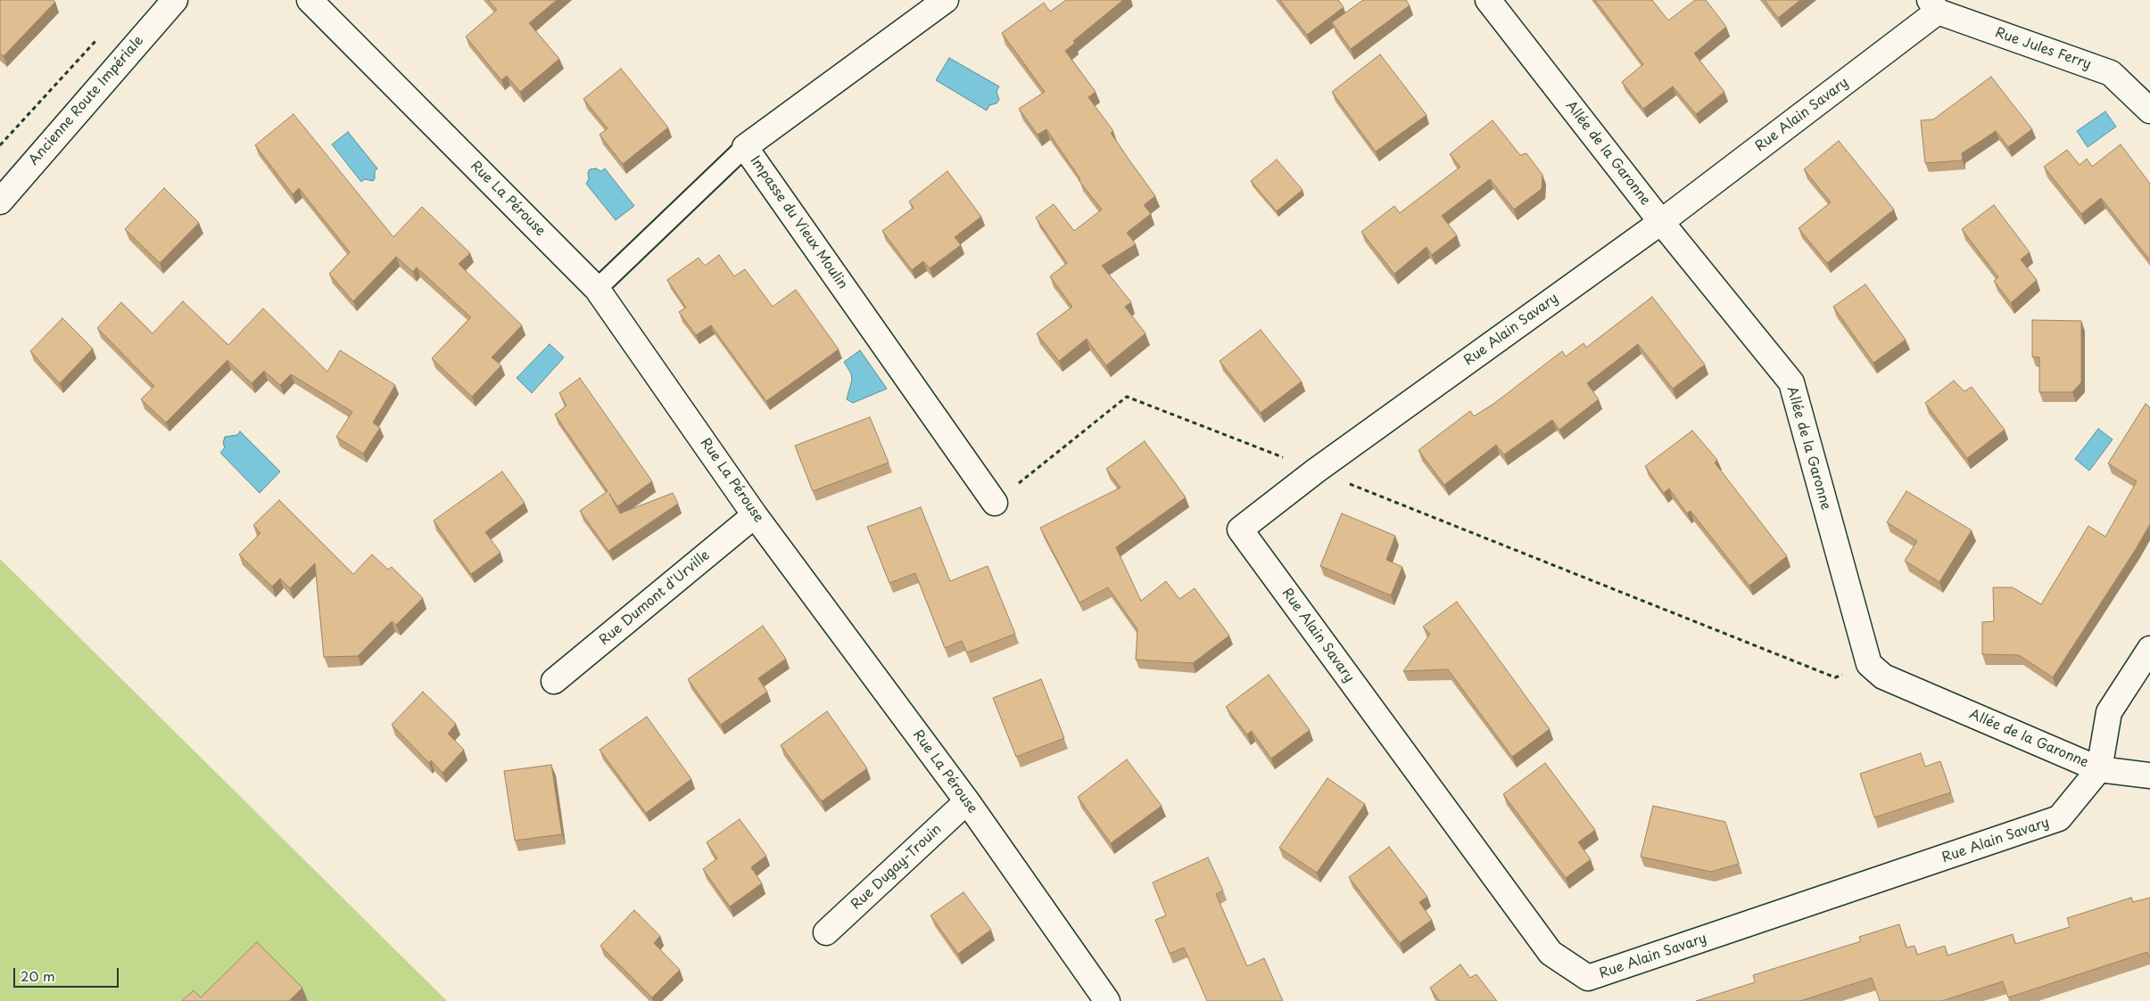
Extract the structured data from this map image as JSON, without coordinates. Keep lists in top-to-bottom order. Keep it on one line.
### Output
{"streets":{"street":["Rue Jules Ferry","Ancienne Route Impériale","Rue Alain Savary","Allée de la Garonne","Rue La Pérouse","Impasse du Vieux Moulin","Rue Dumont d'Urville","Rue Dugay-Trouin"]},"crossings":[["Rue Jules Ferry","Rue Alain Savary"],["Rue Alain Savary","Allée de la Garonne"],["Rue La Pérouse","Rue Dumont d'Urville"],["Rue La Pérouse","Rue Dugay-Trouin"]],"scale_bar":"20 m"}
